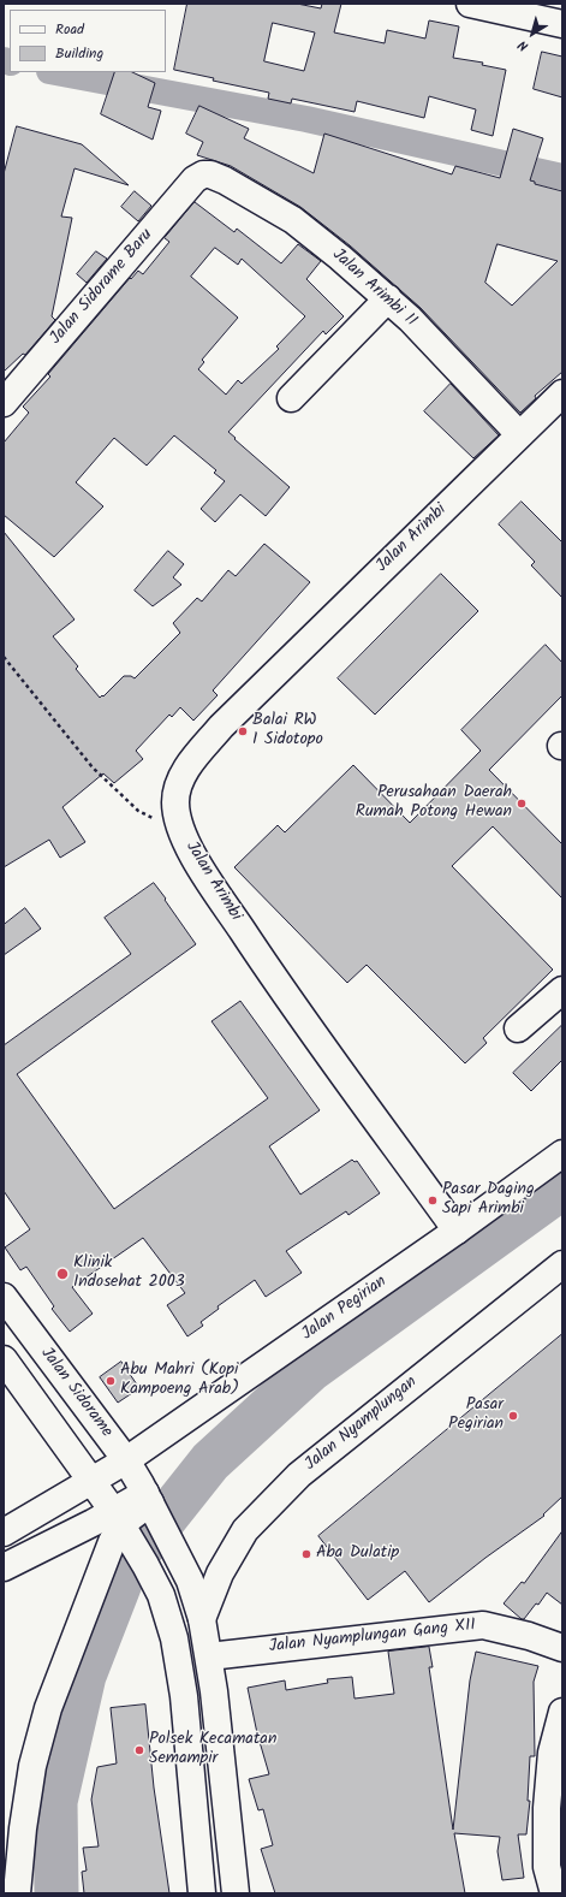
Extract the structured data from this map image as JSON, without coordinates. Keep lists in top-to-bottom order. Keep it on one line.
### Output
{"streets":{"main road":["Jalan Sidorame Baru","Jalan Arimbi II","Jalan Arimbi","Jalan Pegirian","Jalan Sidorame","Jalan Nyamplungan","Jalan Nyamplungan Gang XII"]},"crossings":[["Jalan Sidorame Baru","Jalan Arimbi II"],["Jalan Arimbi II","Jalan Arimbi"],["Jalan Arimbi","Jalan Pegirian"],["Jalan Pegirian","Jalan Sidorame"],["Jalan Sidorame","Jalan Nyamplungan"],["Jalan Sidorame","Jalan Nyamplungan Gang XII"]],"places":["Balai RW I Sidotopo","Perusahaan Daerah Rumah Potong Hewan","Pasar Daging Sapi Arimbi","Klinik Indosehat 2003","Abu Mahri (Kopi Kampoeng Arab)","Pasar Pegirian","Aba Dulatip","Polsek Kecamatan Semampir"],"legend":["Road","Building"],"north":"bottom left"}
